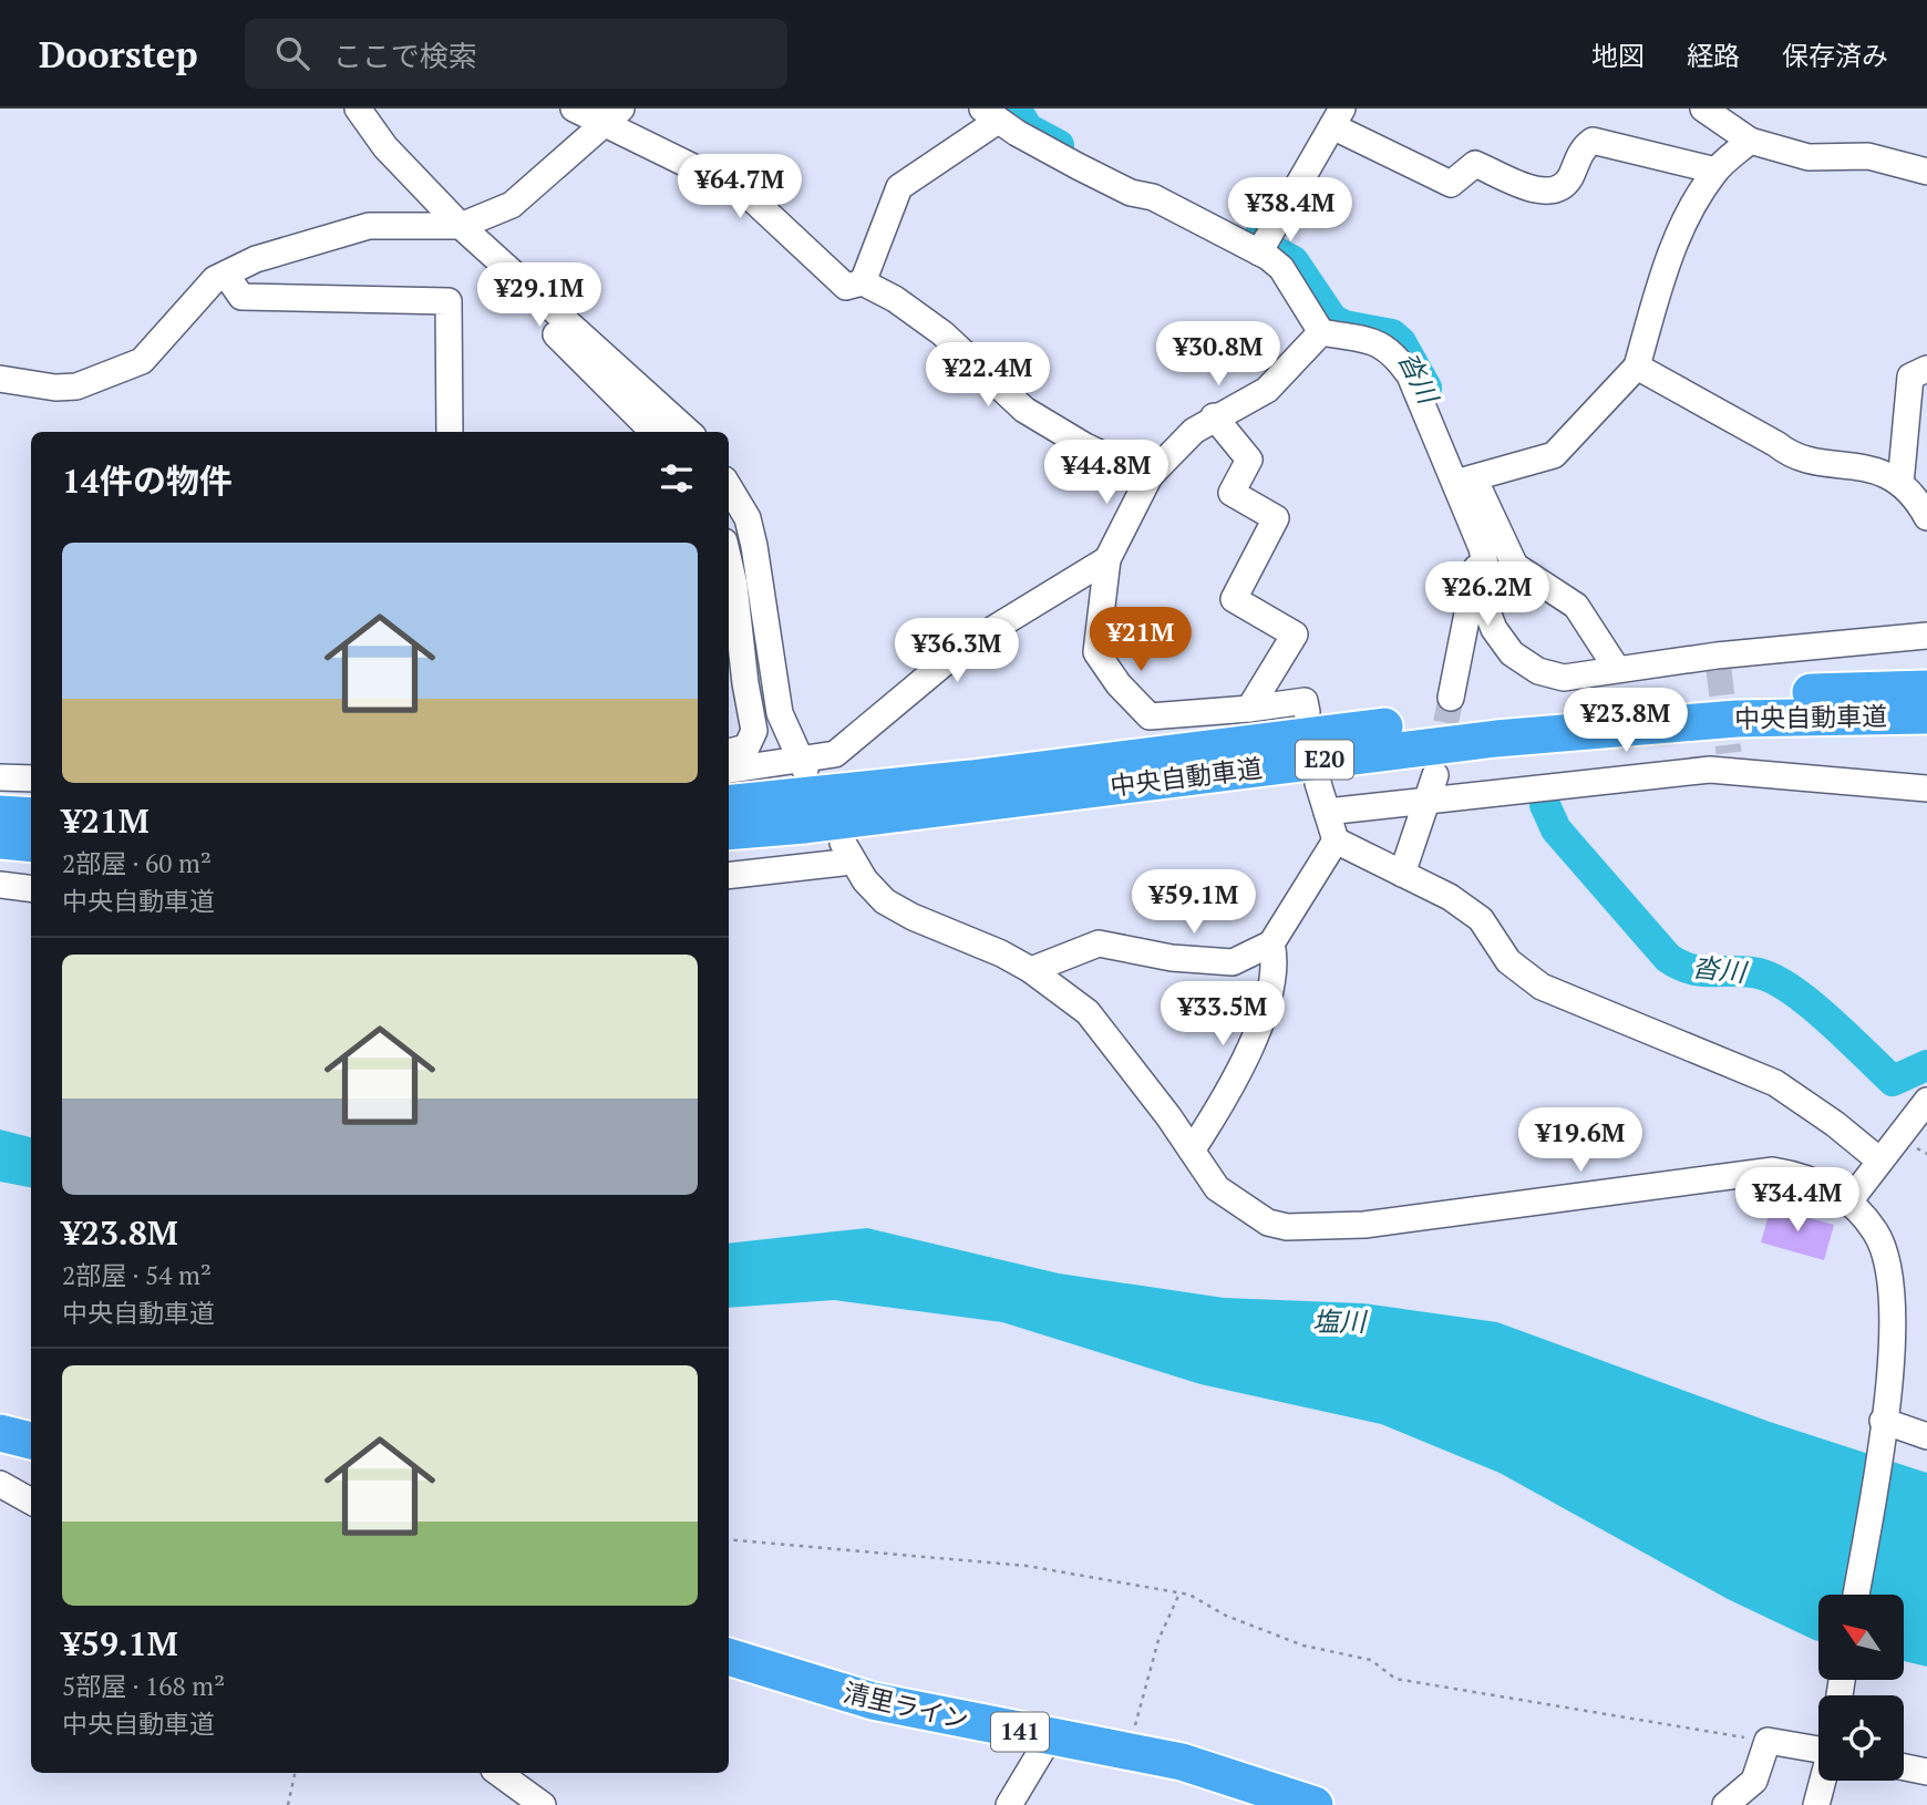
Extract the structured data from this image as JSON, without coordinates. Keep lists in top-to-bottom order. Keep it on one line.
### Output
{"streets":{"highway":["中央自動車道","E20","清里ライン","141"]},"water":["沓川","塩川"],"north":"top left","page":{"header":"Doorstep","search":"ここで検索","nav":["地図","経路","保存済み"],"price":["¥64.7M","¥38.4M","¥29.1M","¥30.8M","¥22.4M","¥44.8M","¥26.2M","¥21M","¥36.3M","¥23.8M","¥59.1M","¥33.5M","¥19.6M","¥34.4M"],"heading":"14件の物件","list":[{"name":"¥21M","note":"2部屋 · 60 m² · 中央自動車道"},{"name":"¥23.8M","note":"2部屋 · 54 m² · 中央自動車道"},{"name":"¥59.1M","note":"5部屋 · 168 m² · 中央自動車道"}]}}
